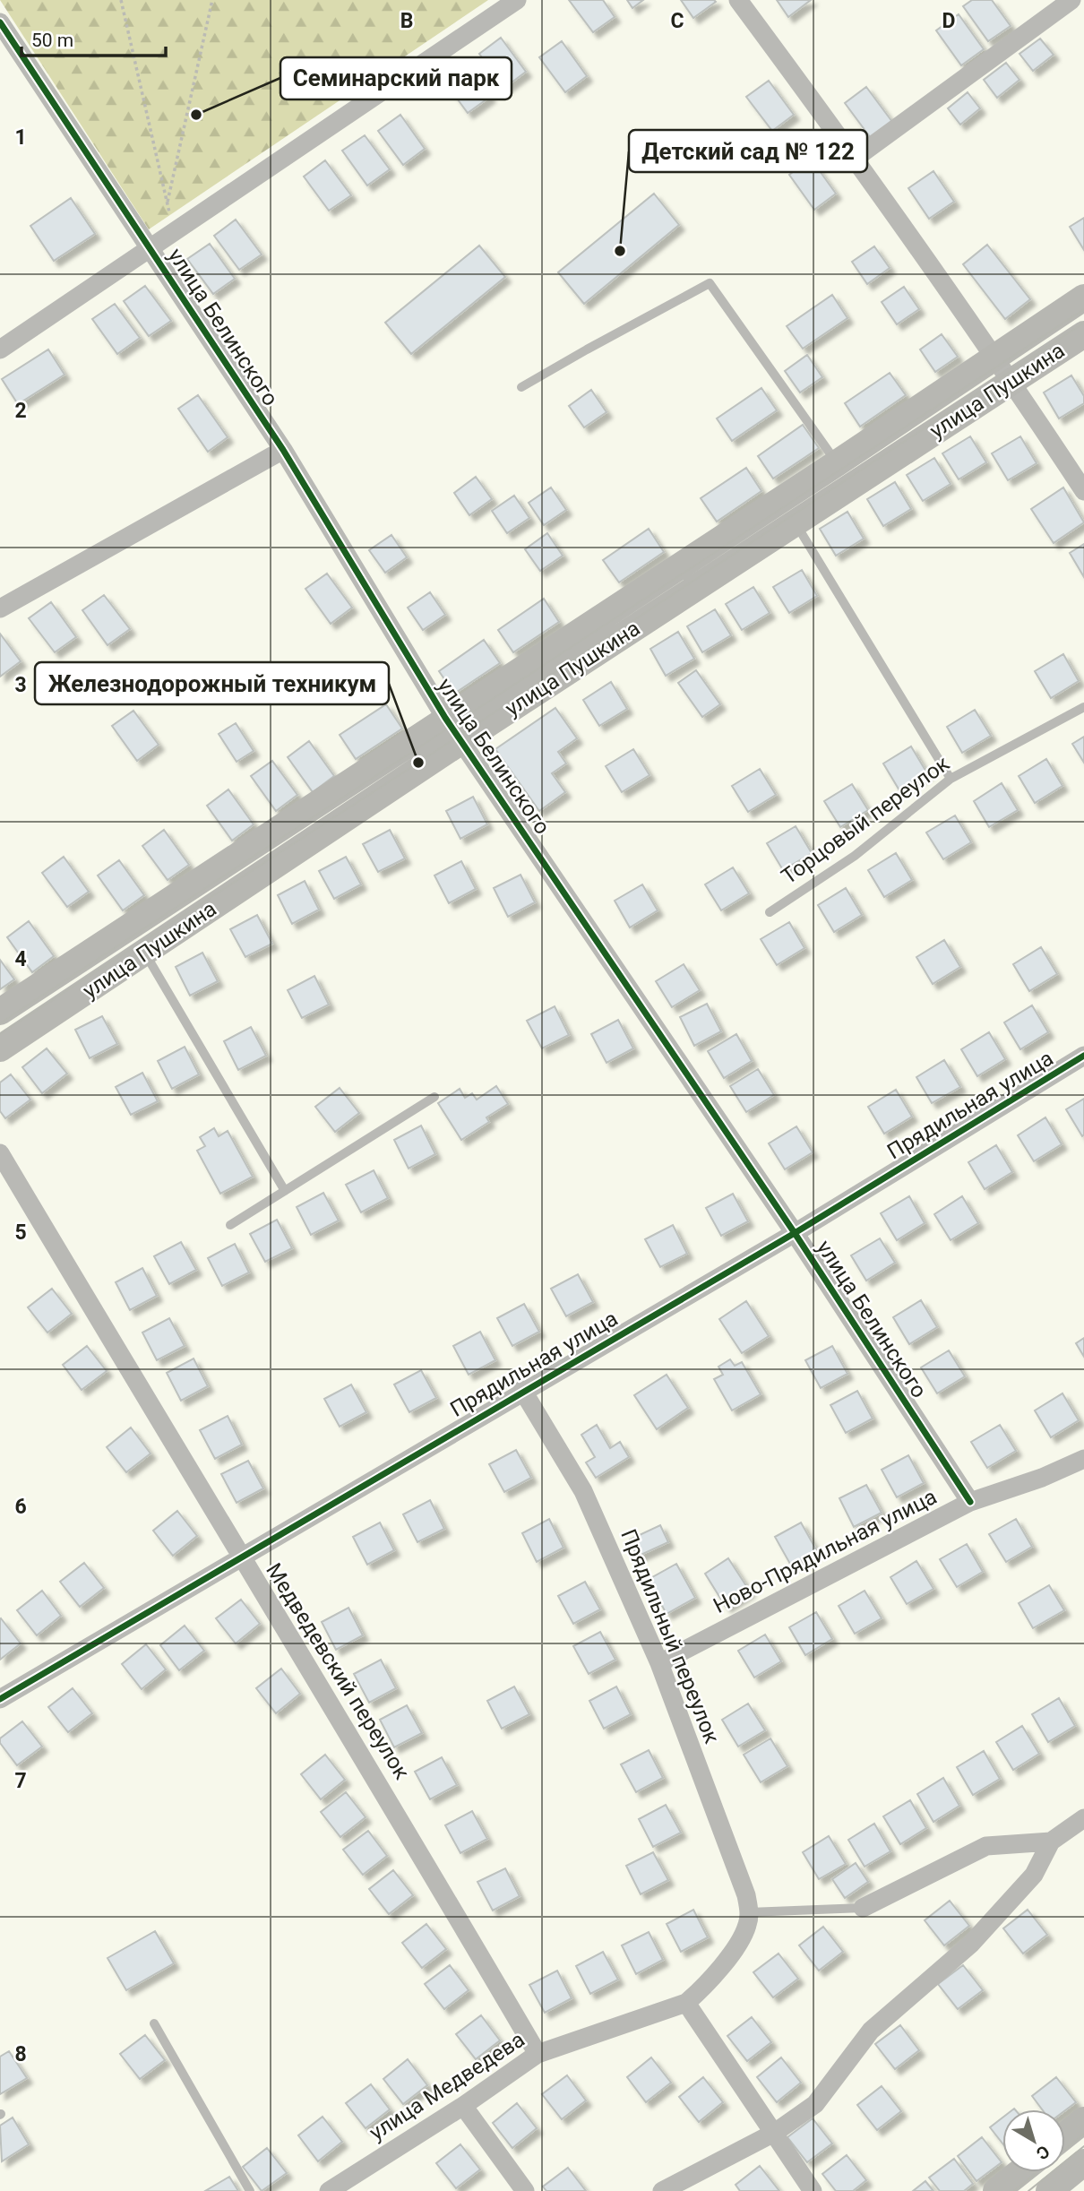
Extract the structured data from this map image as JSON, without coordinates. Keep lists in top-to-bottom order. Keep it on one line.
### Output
{"streets":{"main road":["улица Пушкина"],"street":["улица Белинского","Прядильная улица","Ново-Прядильная улица","Прядильный переулок","Медведевский переулок","улица Медведева"],"lane":["Торцовый переулок"]},"crossings":[["улица Белинского","улица Пушкина"],["улица Белинского","Прядильная улица"],["улица Белинского","Ново-Прядильная улица"],["Прядильная улица","Прядильный переулок"],["Прядильная улица","Медведевский переулок"],["Ново-Прядильная улица","Прядильный переулок"],["Прядильный переулок","улица Медведева"],["Медведевский переулок","улица Медведева"]],"places":["Семинарский парк","Детский сад № 122","Железнодорожный техникум"],"scale_bar":"50 m","north":"bottom right","grid":{"columns":["B","C","D"],"rows":["1","2","3","4","5","6","7","8"]}}
